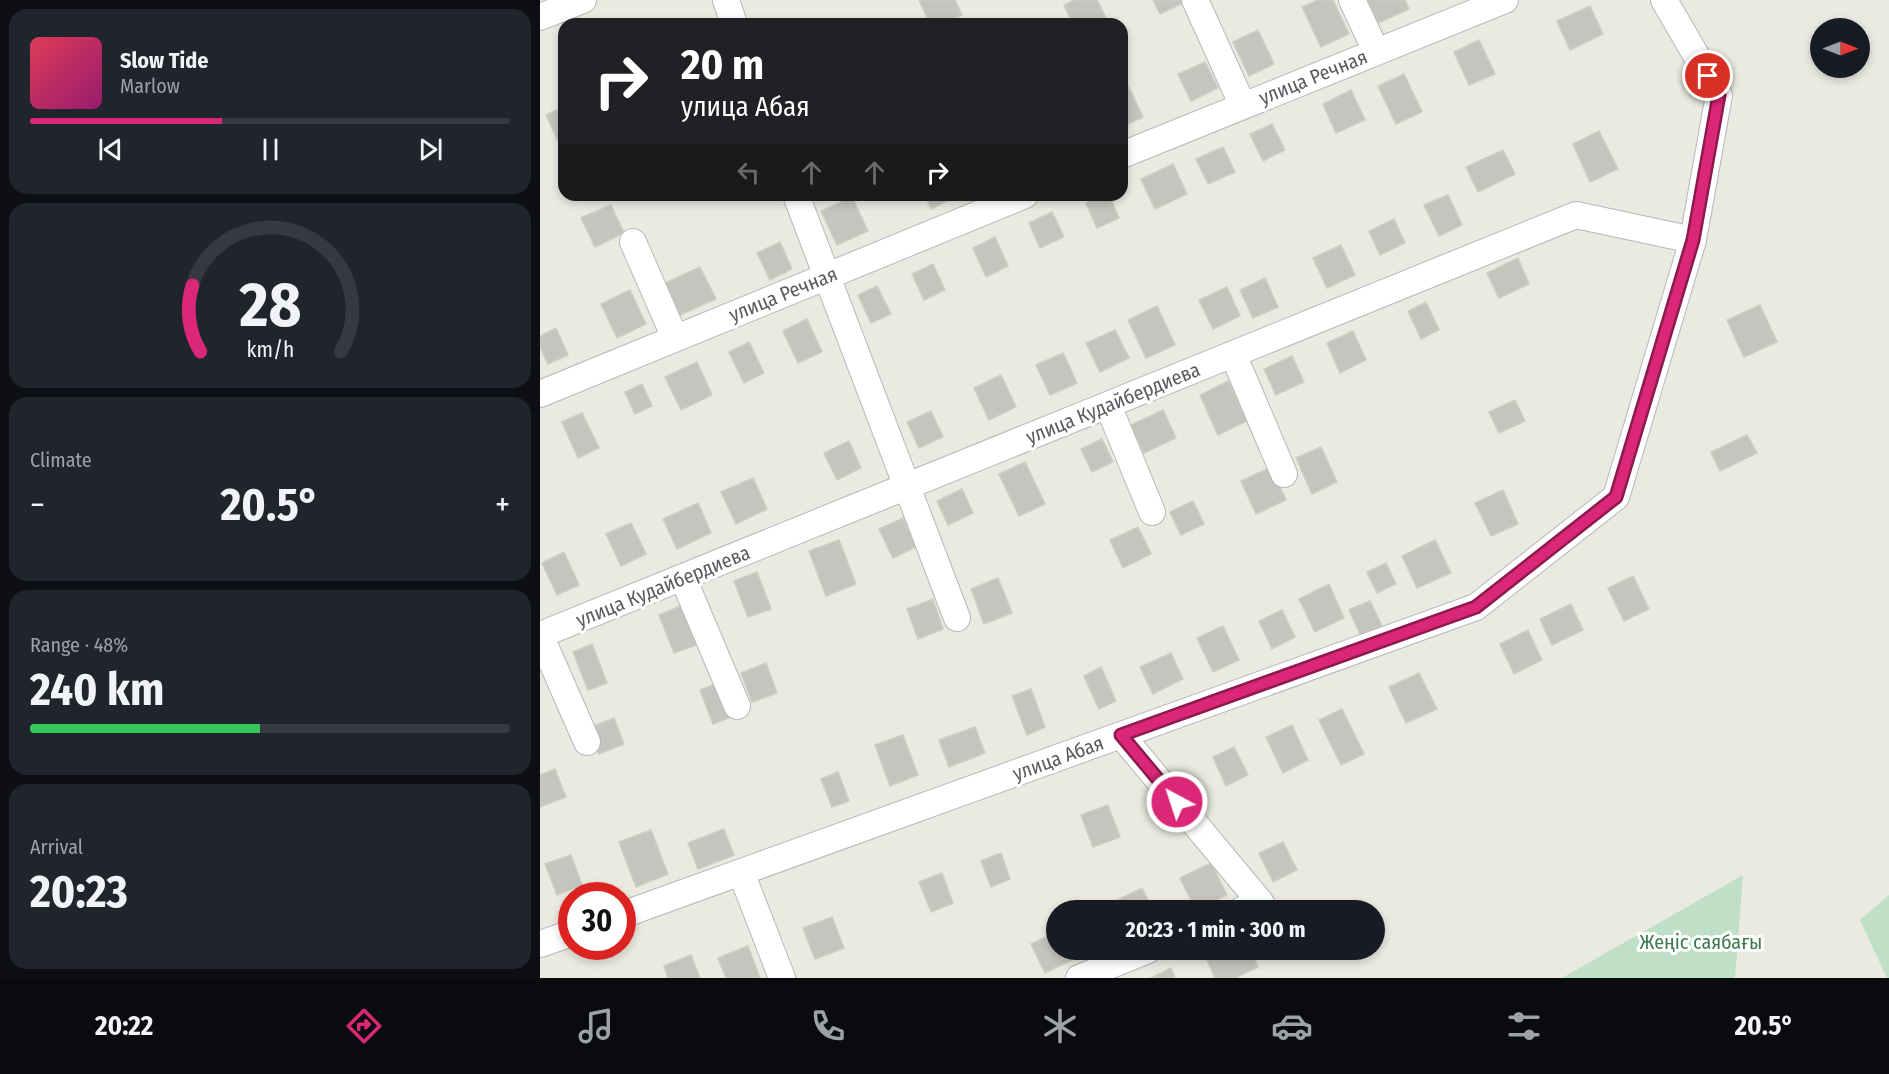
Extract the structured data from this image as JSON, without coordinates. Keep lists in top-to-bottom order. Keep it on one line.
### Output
{"streets":{"street":["улица Речная","улица Кудайбердиева","улица Абая"]},"crossings":[["улица Кудайбердиева","улица Абая"]],"parks":["Жеңіс саябағы"],"north":"right","page":{"turn":["20 m","улица Абая"],"song":["Slow Tide","Marlow"],"tile":["Climate",["Range · 48%","240 km"],["Arrival","20:23"]],"heat":["−","20.5°","+"],"limit":"30","trip":"20:23 · 1 min · 300 m","tabs":["20:22","20.5°"],"gauge":["28","km/h"]}}
